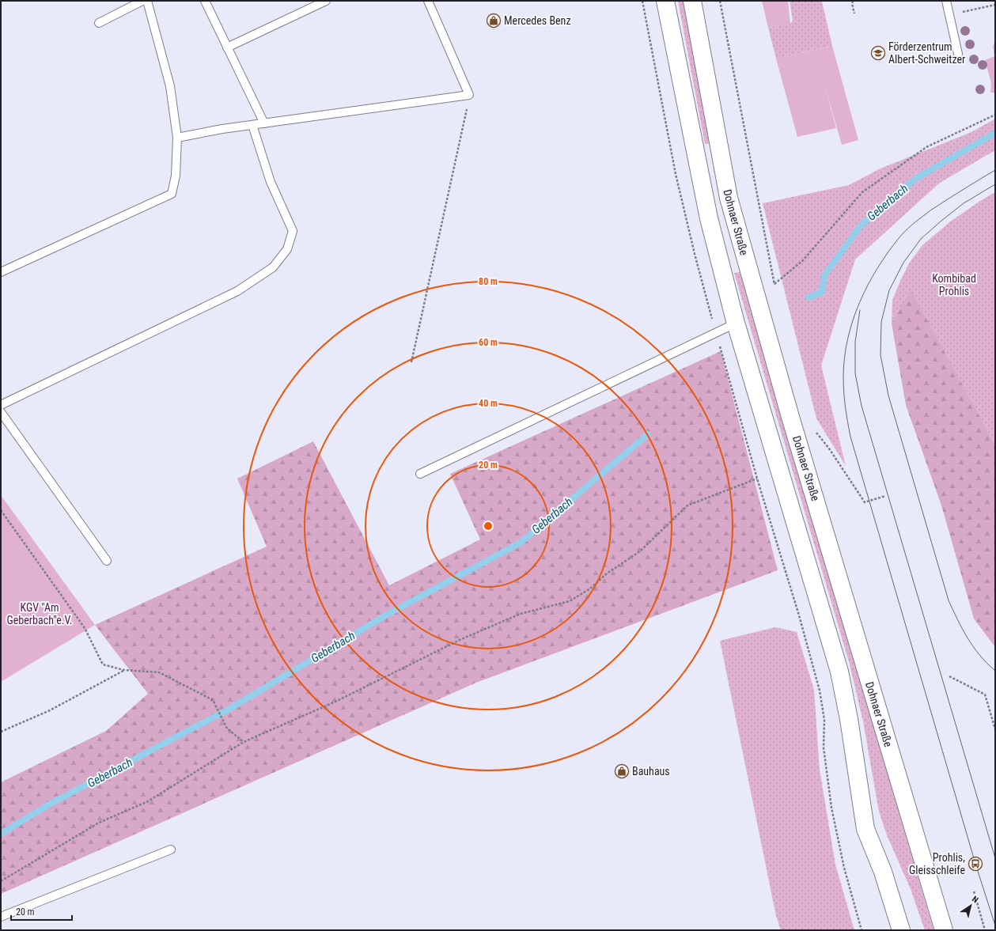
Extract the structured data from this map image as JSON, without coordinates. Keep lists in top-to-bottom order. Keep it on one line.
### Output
{"streets":{"main road":["Dohnaer Straße"]},"water":["Geberbach"],"parks":["Kombibad Prohlis","KGV \"Am Geberbach\"e.V."],"places":{"shop":["Mercedes Benz","Bauhaus"],"school or university":["Förderzentrum Albert-Schweitzer"],"bus stop":["Prohlis, Gleisschleife"]},"scale_bar":"20 m","north":"top right","rings":["80 m","60 m","40 m","20 m"]}
